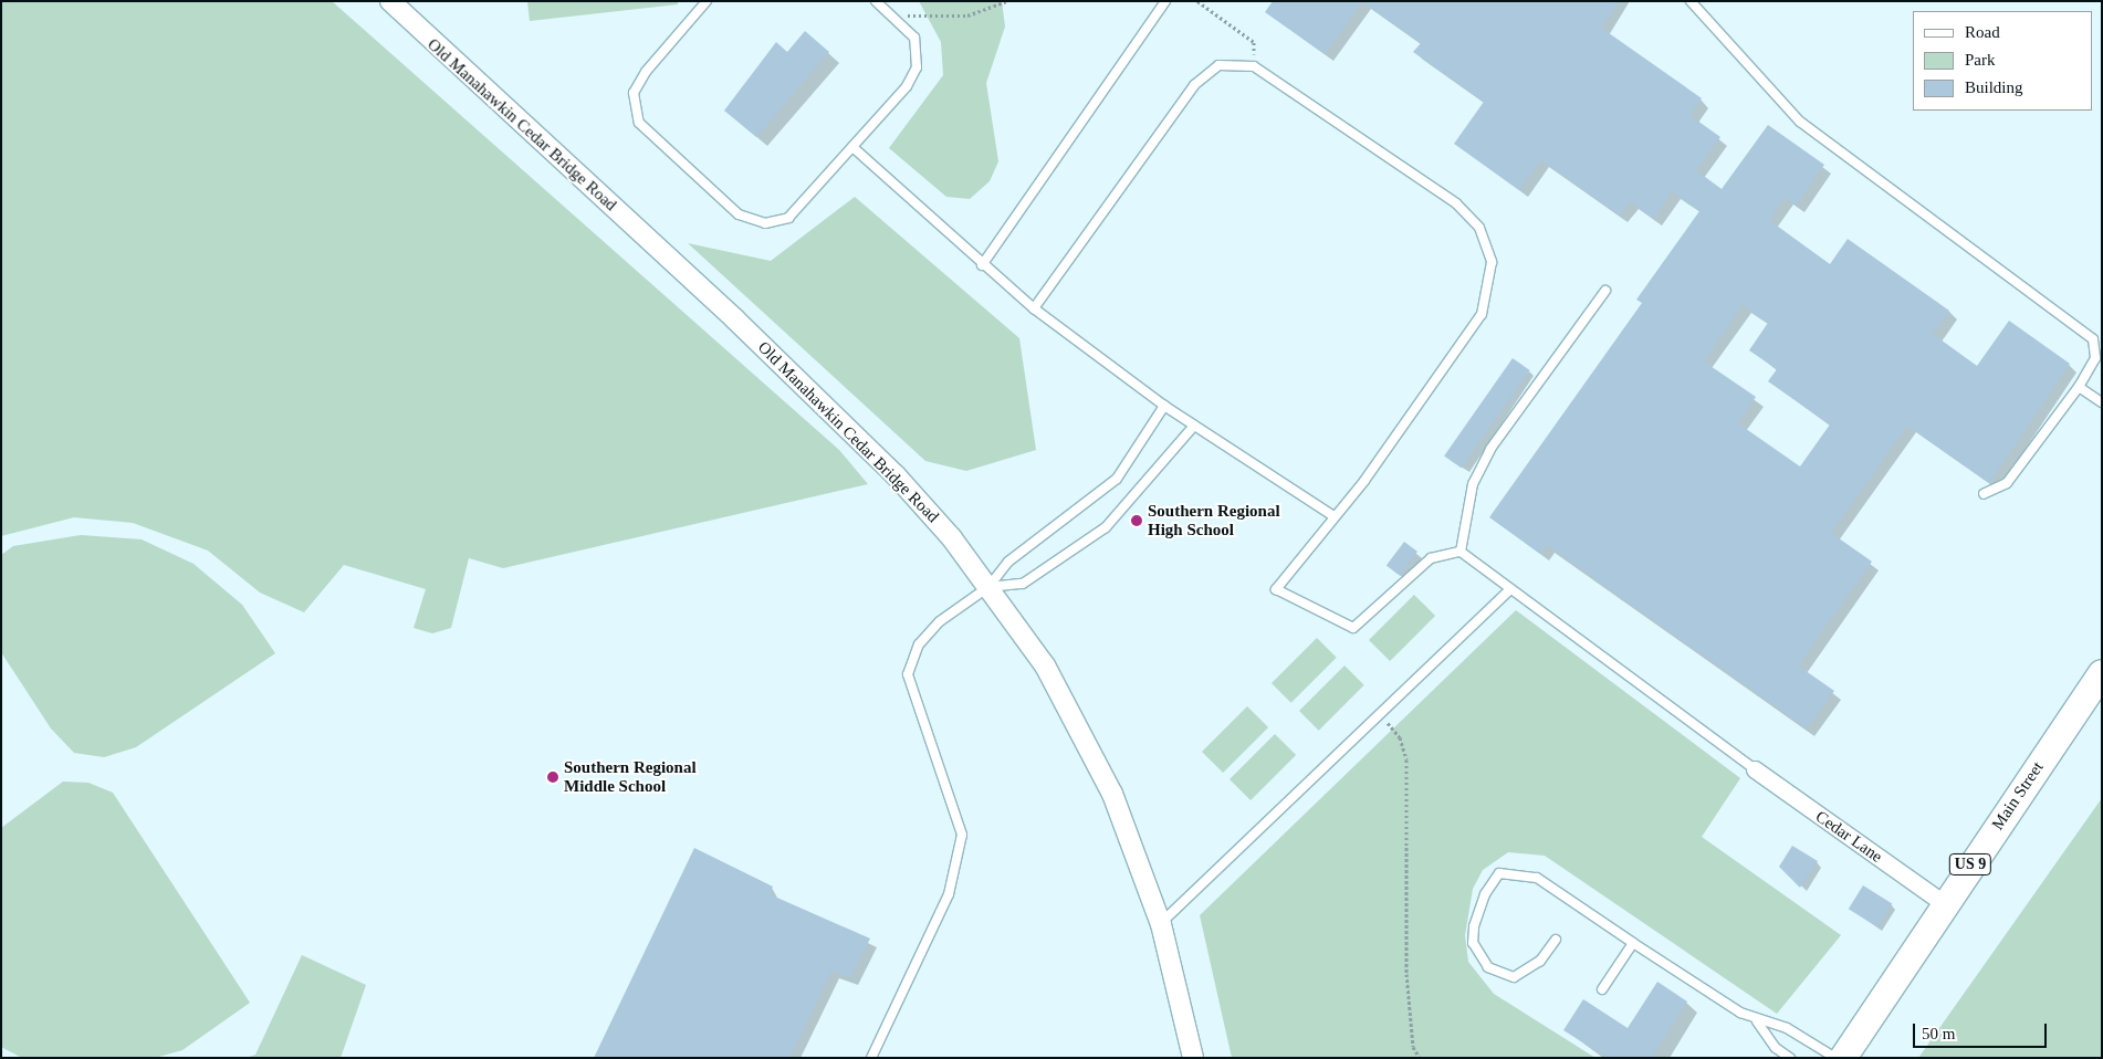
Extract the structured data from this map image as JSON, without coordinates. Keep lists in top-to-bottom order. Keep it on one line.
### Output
{"streets":{"highway":["Main Street","US 9"],"street":["Old Manahawkin Cedar Bridge Road","Cedar Lane"]},"crossings":[["Main Street","Cedar Lane"]],"places":["Southern Regional High School","Southern Regional Middle School"],"legend":["Road","Park","Building"],"scale_bar":"50 m"}
